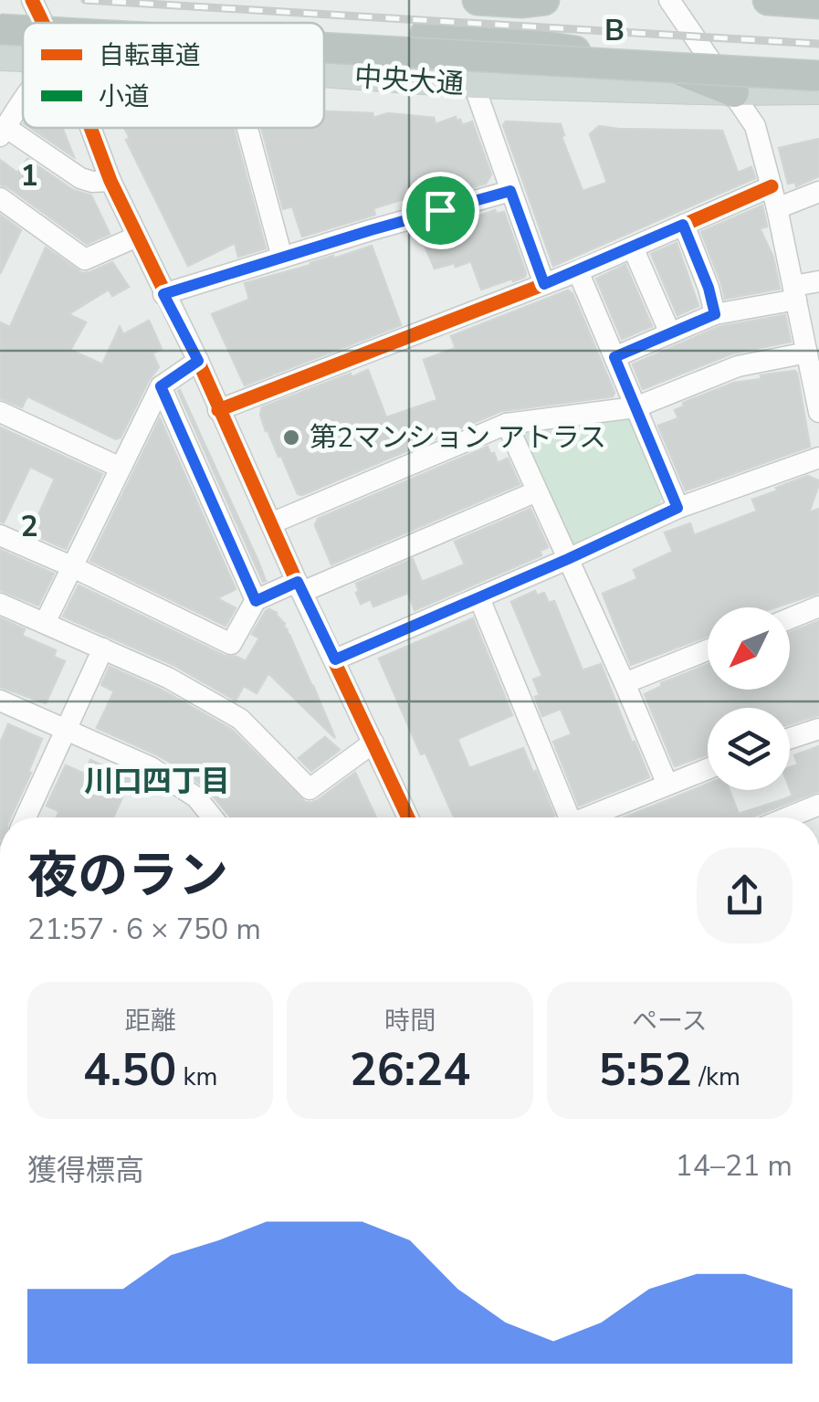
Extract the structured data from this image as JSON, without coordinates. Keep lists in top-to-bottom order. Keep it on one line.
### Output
{"streets":{"main road":["中央大通"]},"districts":["川口四丁目"],"places":["第2マンション アトラス"],"legend":["自転車道","小道"],"north":"bottom left","page":{"heading":["夜のラン","21:57 · 6 × 750 m"],"stats":[["距離","4.50 km"],["時間","26:24"],["ペース","5:52 /km"]],"chart":["獲得標高","14–21 m"]},"grid":{"columns":["B"],"rows":["1","2"]}}
